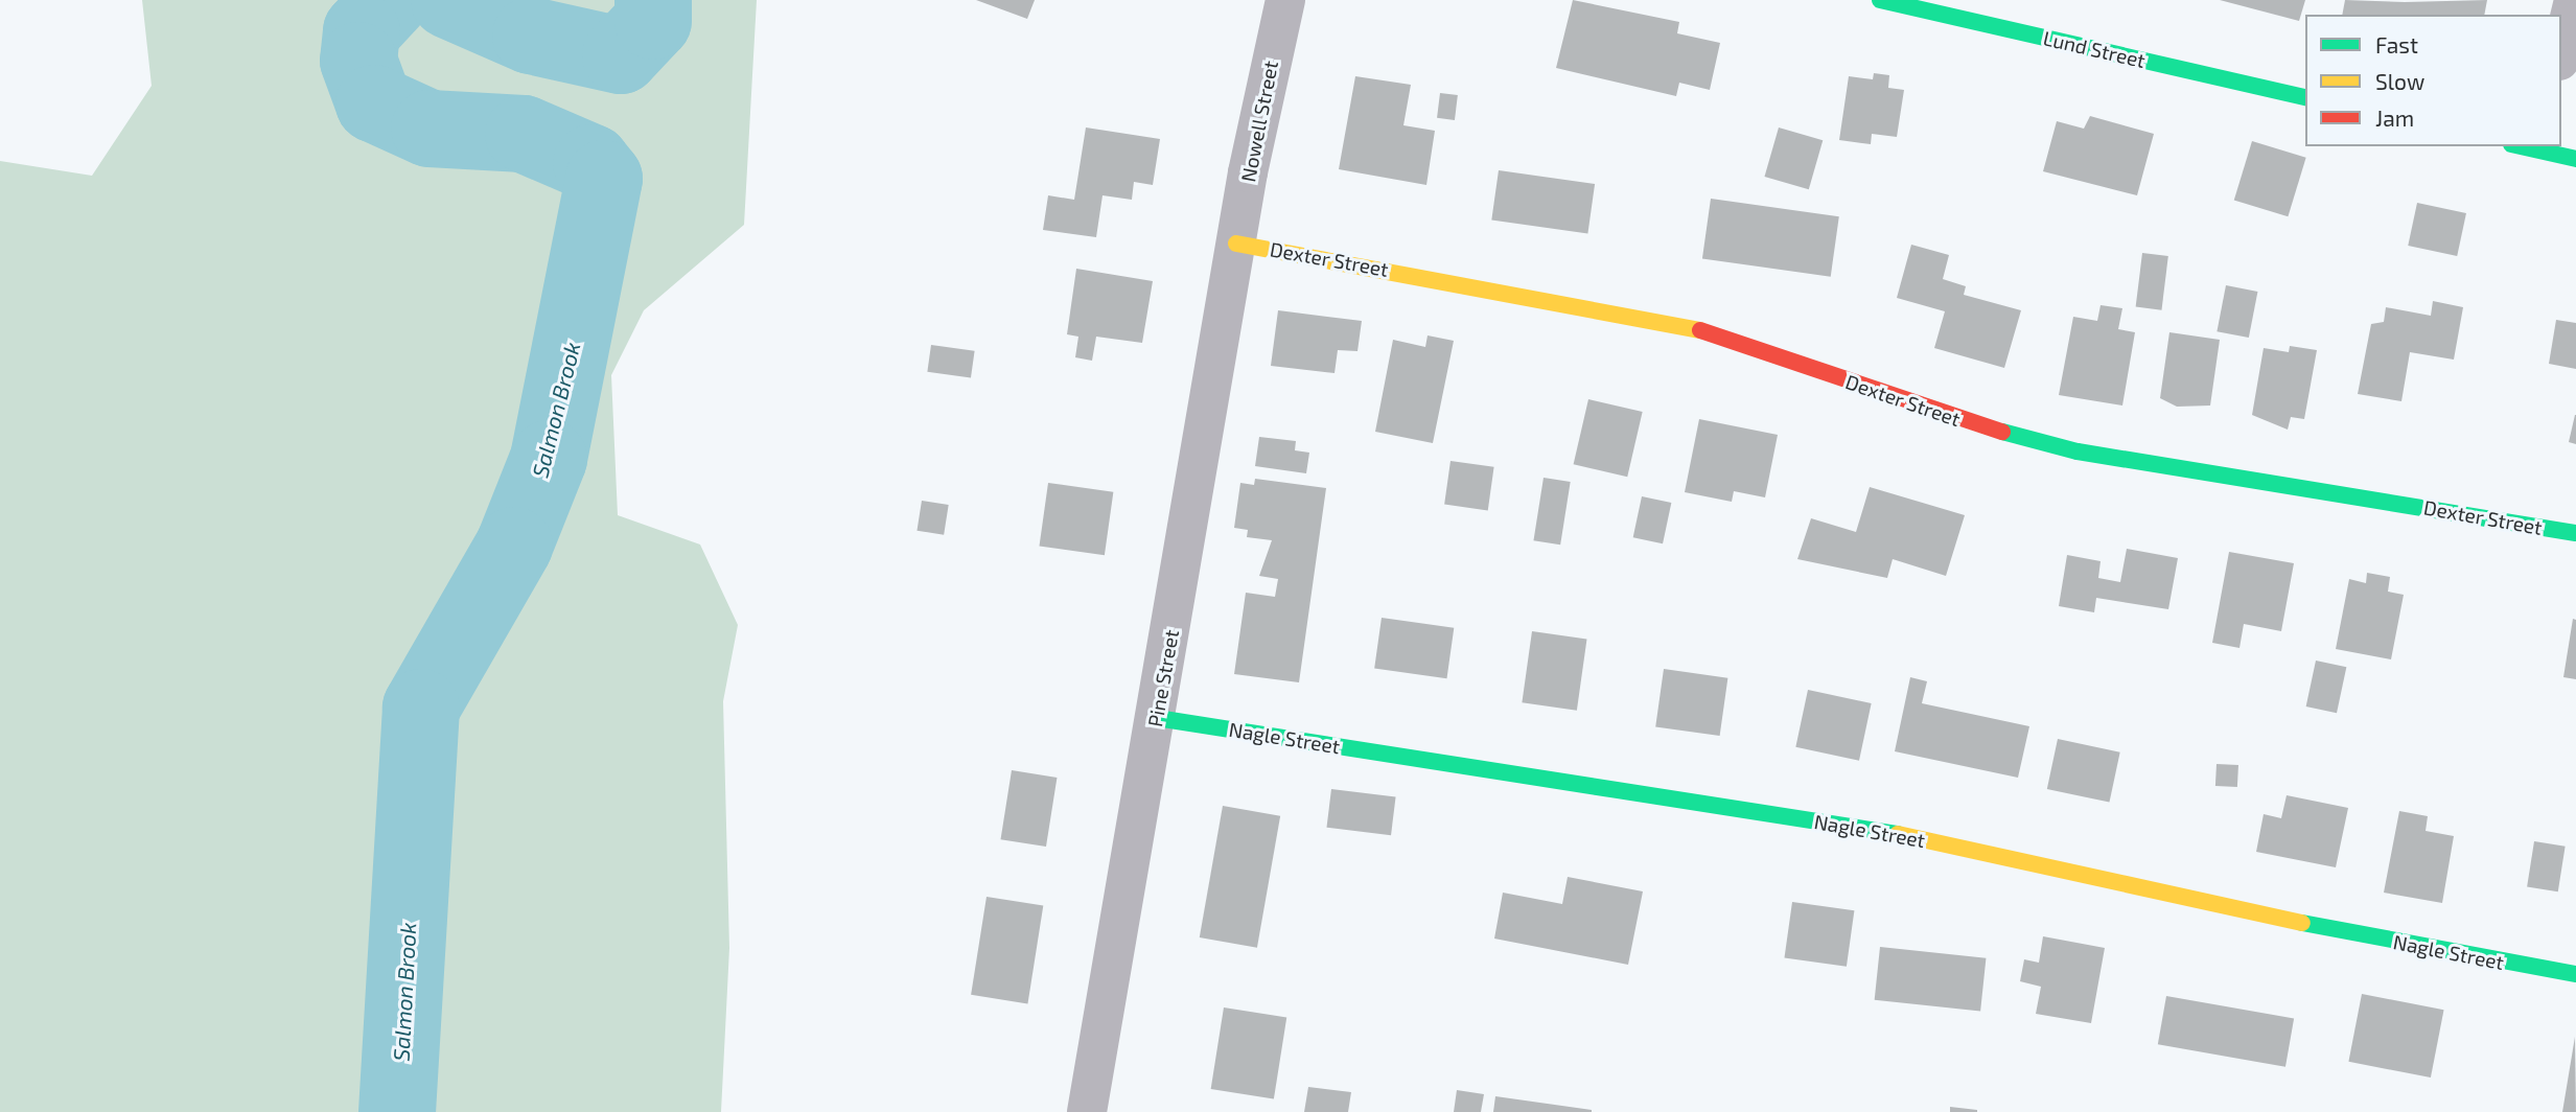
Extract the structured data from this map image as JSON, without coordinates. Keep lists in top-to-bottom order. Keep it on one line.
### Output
{"streets":{"street":["Lund Street","Nowell Street","Dexter Street","Pine Street","Nagle Street"]},"crossings":[["Nowell Street","Dexter Street"],["Nowell Street","Pine Street"],["Dexter Street","Pine Street"],["Pine Street","Nagle Street"]],"water":["Salmon Brook"],"legend":["Fast","Slow","Jam"]}
